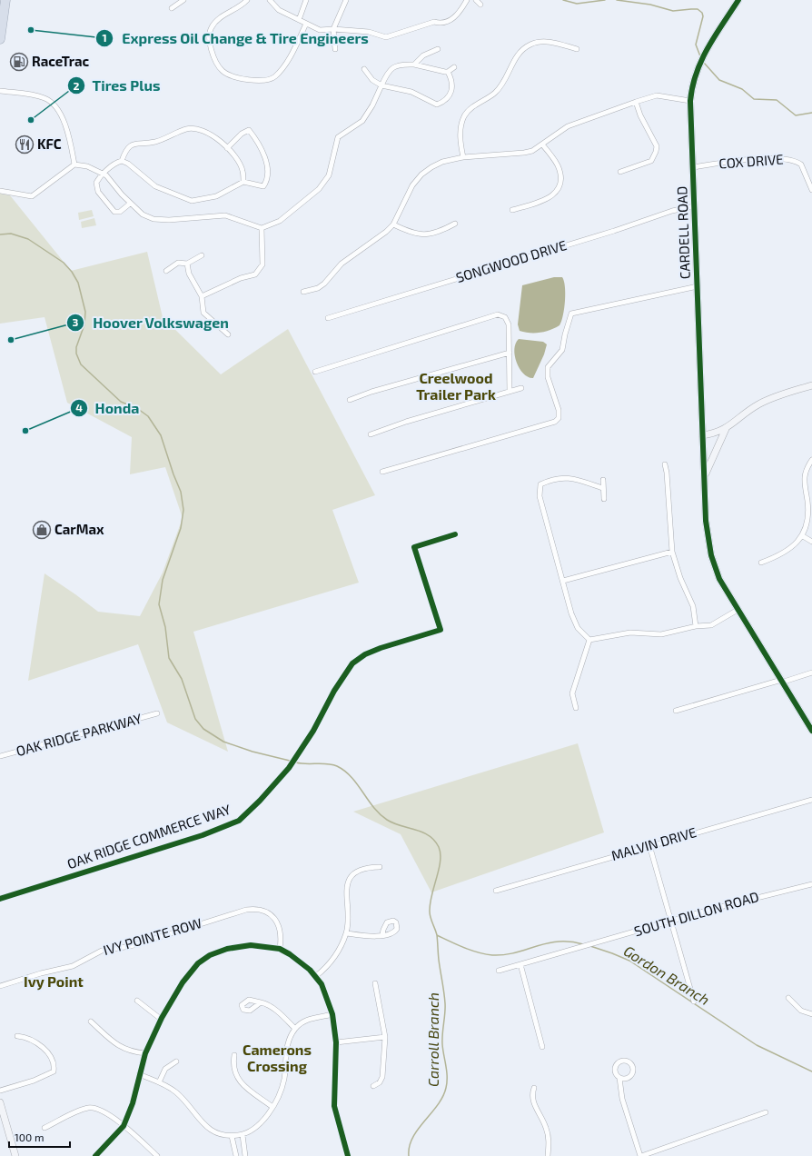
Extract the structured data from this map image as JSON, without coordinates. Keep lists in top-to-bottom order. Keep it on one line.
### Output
{"streets":{"street":["COX DRIVE","CARDELL ROAD","SONGWOOD DRIVE","OAK RIDGE PARKWAY","OAK RIDGE COMMERCE WAY","MALVIN DRIVE","SOUTH DILLON ROAD","IVY POINTE ROW"]},"crossings":[["COX DRIVE","CARDELL ROAD"],["CARDELL ROAD","SONGWOOD DRIVE"]],"districts":["Creelwood Trailer Park","Ivy Point","Camerons Crossing"],"water":["Gordon Branch","Carroll Branch"],"places":{"other":["Express Oil Change & Tire Engineers","Tires Plus","Hoover Volkswagen","Honda"],"fuel station":["RaceTrac"],"restaurant":["KFC"],"shop":["CarMax"]},"scale_bar":"100 m"}
